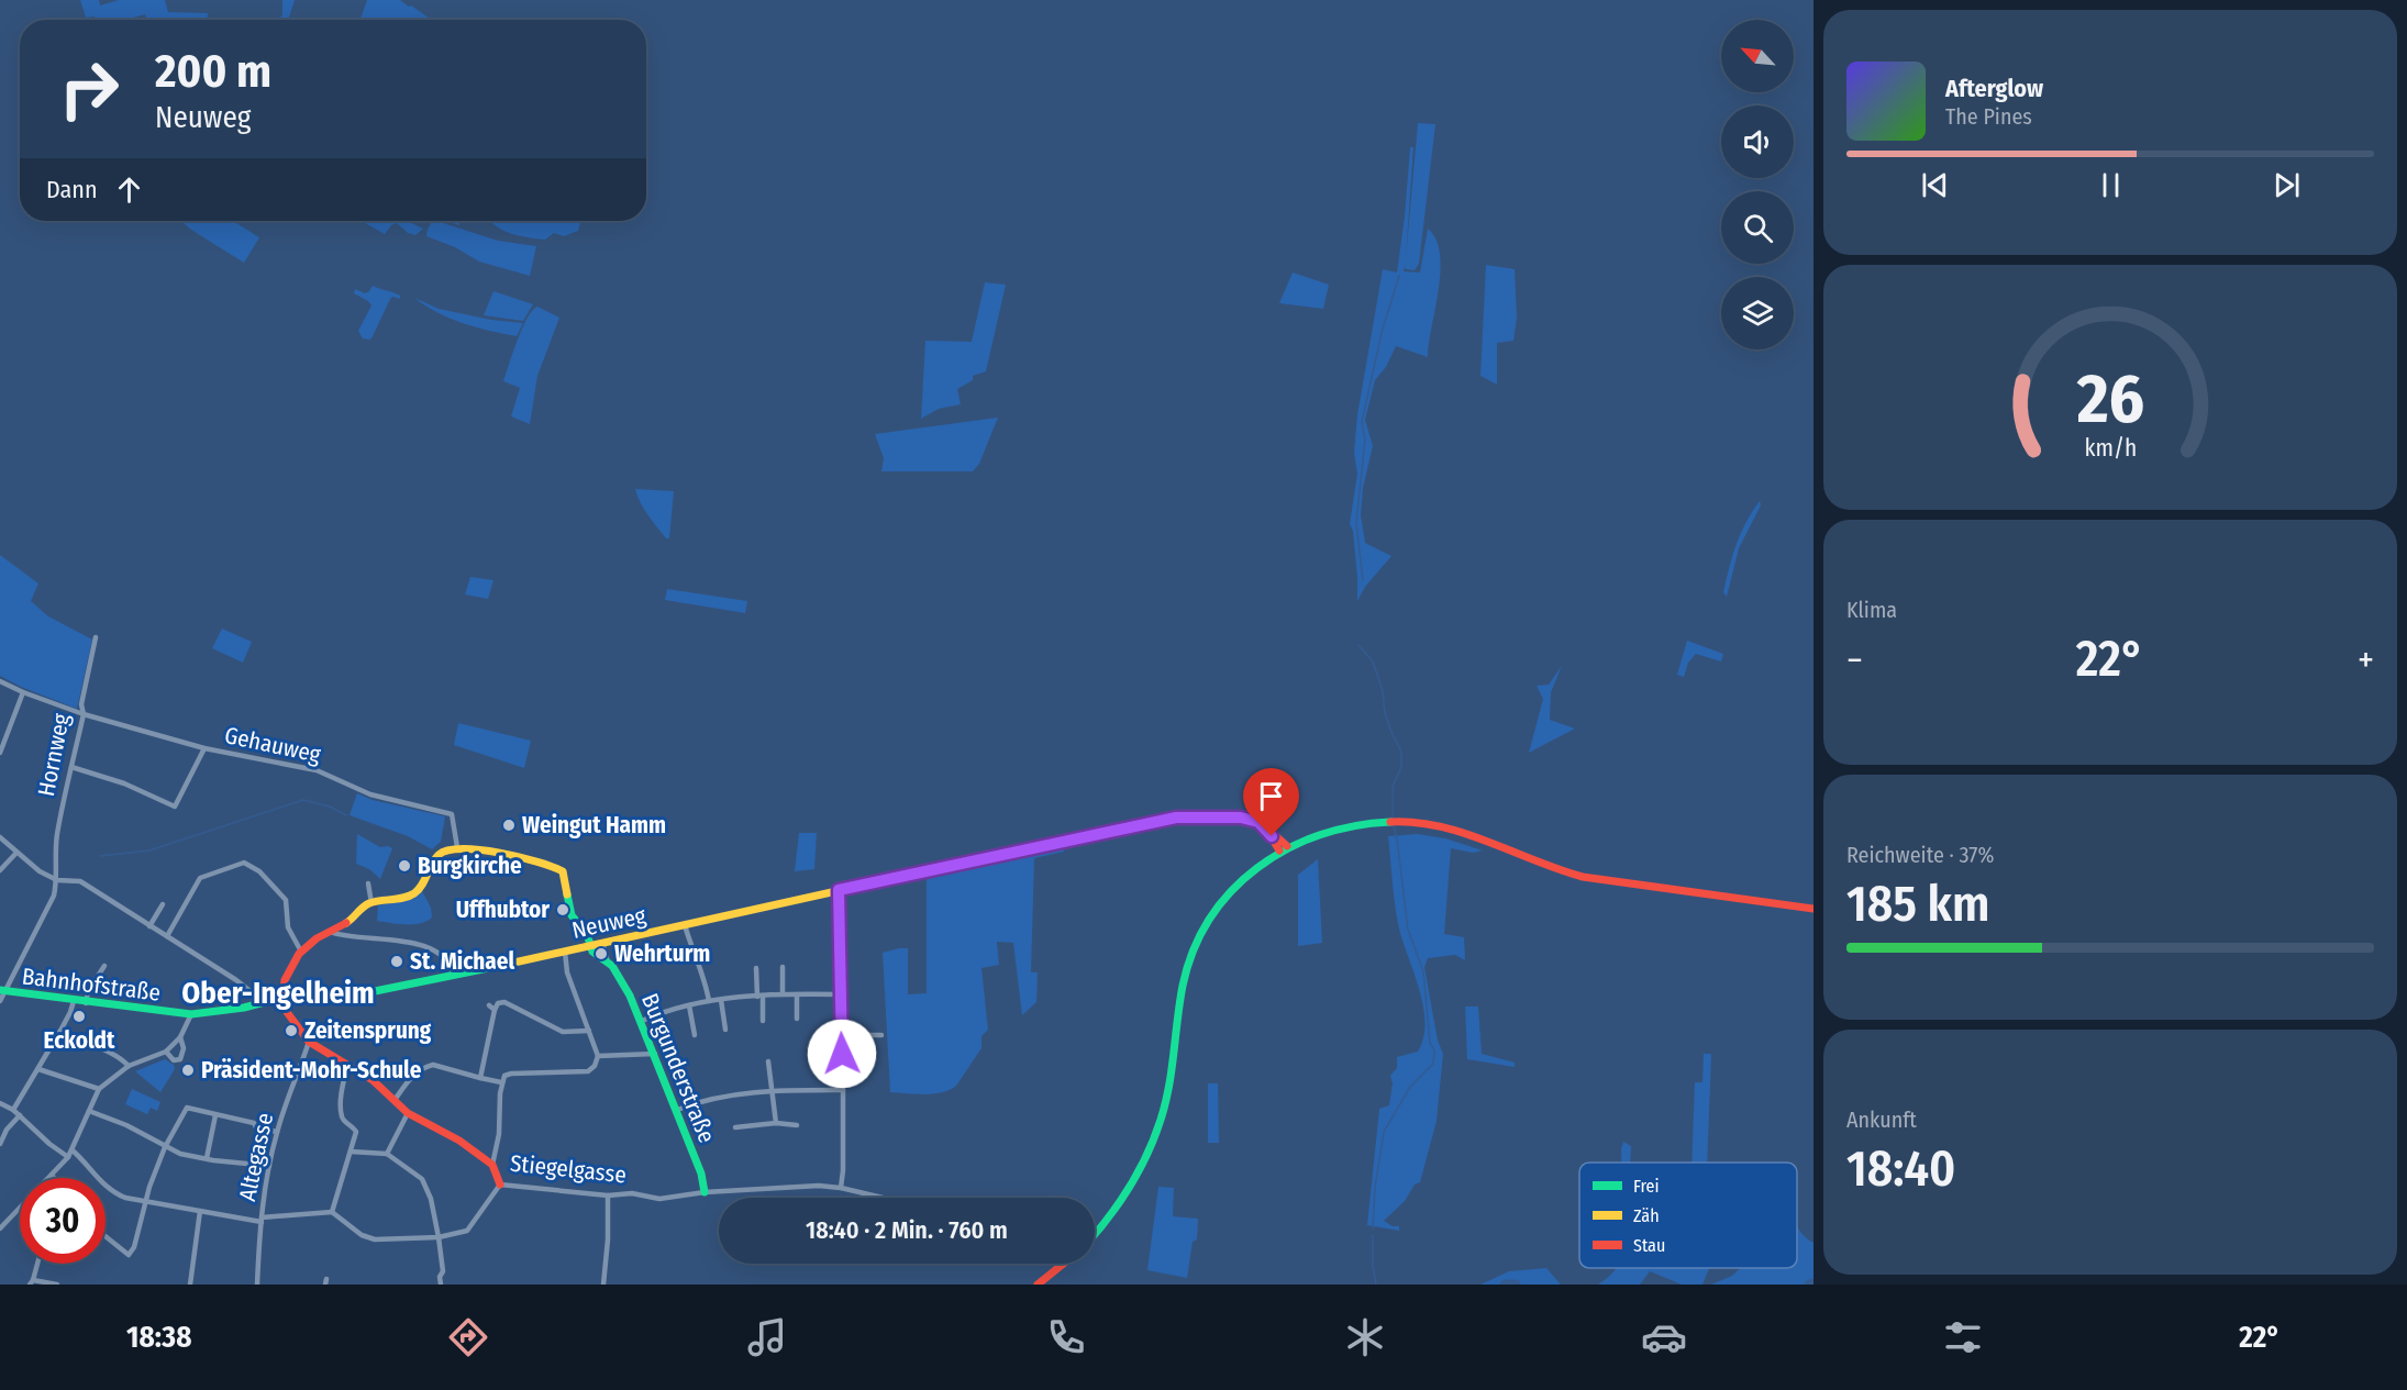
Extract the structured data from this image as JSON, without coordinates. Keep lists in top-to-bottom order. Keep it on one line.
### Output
{"streets":{"street":["Gehauweg","Hornweg","Neuweg","Bahnhofstraße","Burgunderstraße","Altegasse","Stiegelgasse"]},"crossings":[["Gehauweg","Hornweg"],["Gehauweg","Burgunderstraße"],["Neuweg","Bahnhofstraße"],["Neuweg","Burgunderstraße"],["Neuweg","Stiegelgasse"],["Bahnhofstraße","Stiegelgasse"],["Burgunderstraße","Stiegelgasse"],["Altegasse","Stiegelgasse"]],"districts":["Ober-Ingelheim"],"places":["Weingut Hamm","Burgkirche","Uffhubtor","Wehrturm","St. Michael","Eckoldt","Zeitensprung","Präsident-Mohr-Schule"],"legend":["Frei","Zäh","Stau"],"north":"top left","page":{"turn":["200 m","Neuweg"],"song":["Afterglow","The Pines"],"then":"Dann","tile":["Klima",["Reichweite · 37%","185 km"],["Ankunft","18:40"]],"heat":["−","22°","+"],"limit":"30","trip":"18:40 · 2 Min. · 760 m","tabs":["18:38","22°"],"gauge":["26","km/h"]}}
